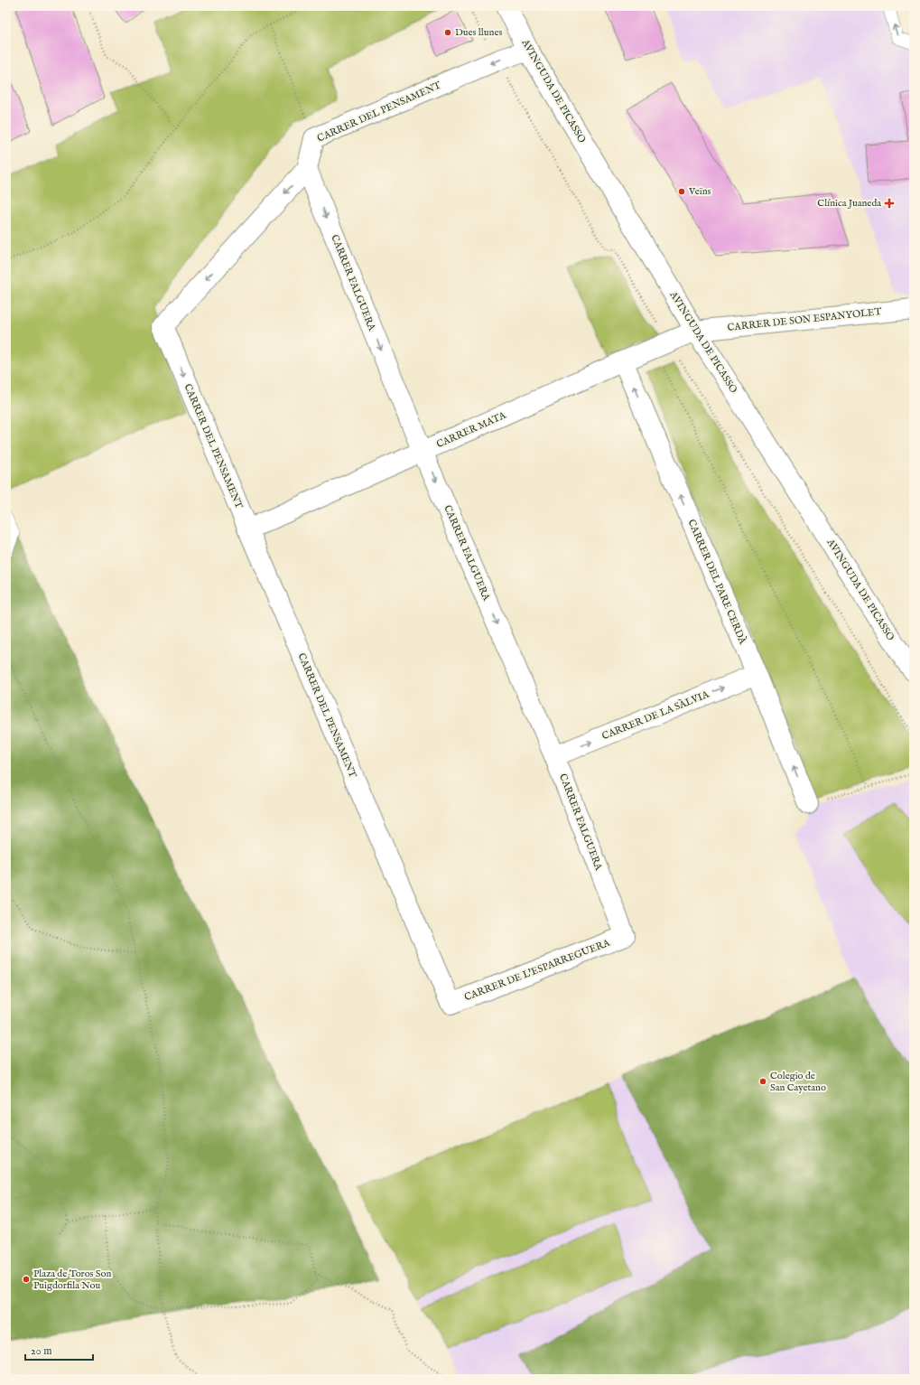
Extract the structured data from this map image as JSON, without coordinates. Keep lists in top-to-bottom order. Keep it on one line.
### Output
{"streets":{"street":["AVINGUDA DE PICASSO","CARRER DEL PENSAMENT","CARRER FALGUERA","CARRER DE SON ESPANYOLET","CARRER MATA","CARRER DEL PARE CERDÀ","CARRER DE LA SÀLVIA","CARRER DE L'ESPARREGUERA"]},"crossings":[["AVINGUDA DE PICASSO","CARRER DEL PENSAMENT"],["AVINGUDA DE PICASSO","CARRER DE SON ESPANYOLET"],["AVINGUDA DE PICASSO","CARRER MATA"],["CARRER DEL PENSAMENT","CARRER FALGUERA"],["CARRER DEL PENSAMENT","CARRER MATA"],["CARRER DEL PENSAMENT","CARRER DE L'ESPARREGUERA"],["CARRER FALGUERA","CARRER MATA"],["CARRER FALGUERA","CARRER DE LA SÀLVIA"],["CARRER FALGUERA","CARRER DE L'ESPARREGUERA"],["CARRER DE SON ESPANYOLET","CARRER MATA"],["CARRER MATA","CARRER DEL PARE CERDÀ"],["CARRER DEL PARE CERDÀ","CARRER DE LA SÀLVIA"]],"one_way":["CARRER FALGUERA","CARRER DEL PARE CERDÀ","CARRER DE LA SÀLVIA"],"places":{"other":["Dues llunes","Veïns","Colegio de San Cayetano","Plaza de Toros Son Puigdorfila Nou"],"health":["Clínica Juaneda"]},"scale_bar":"20 m"}
